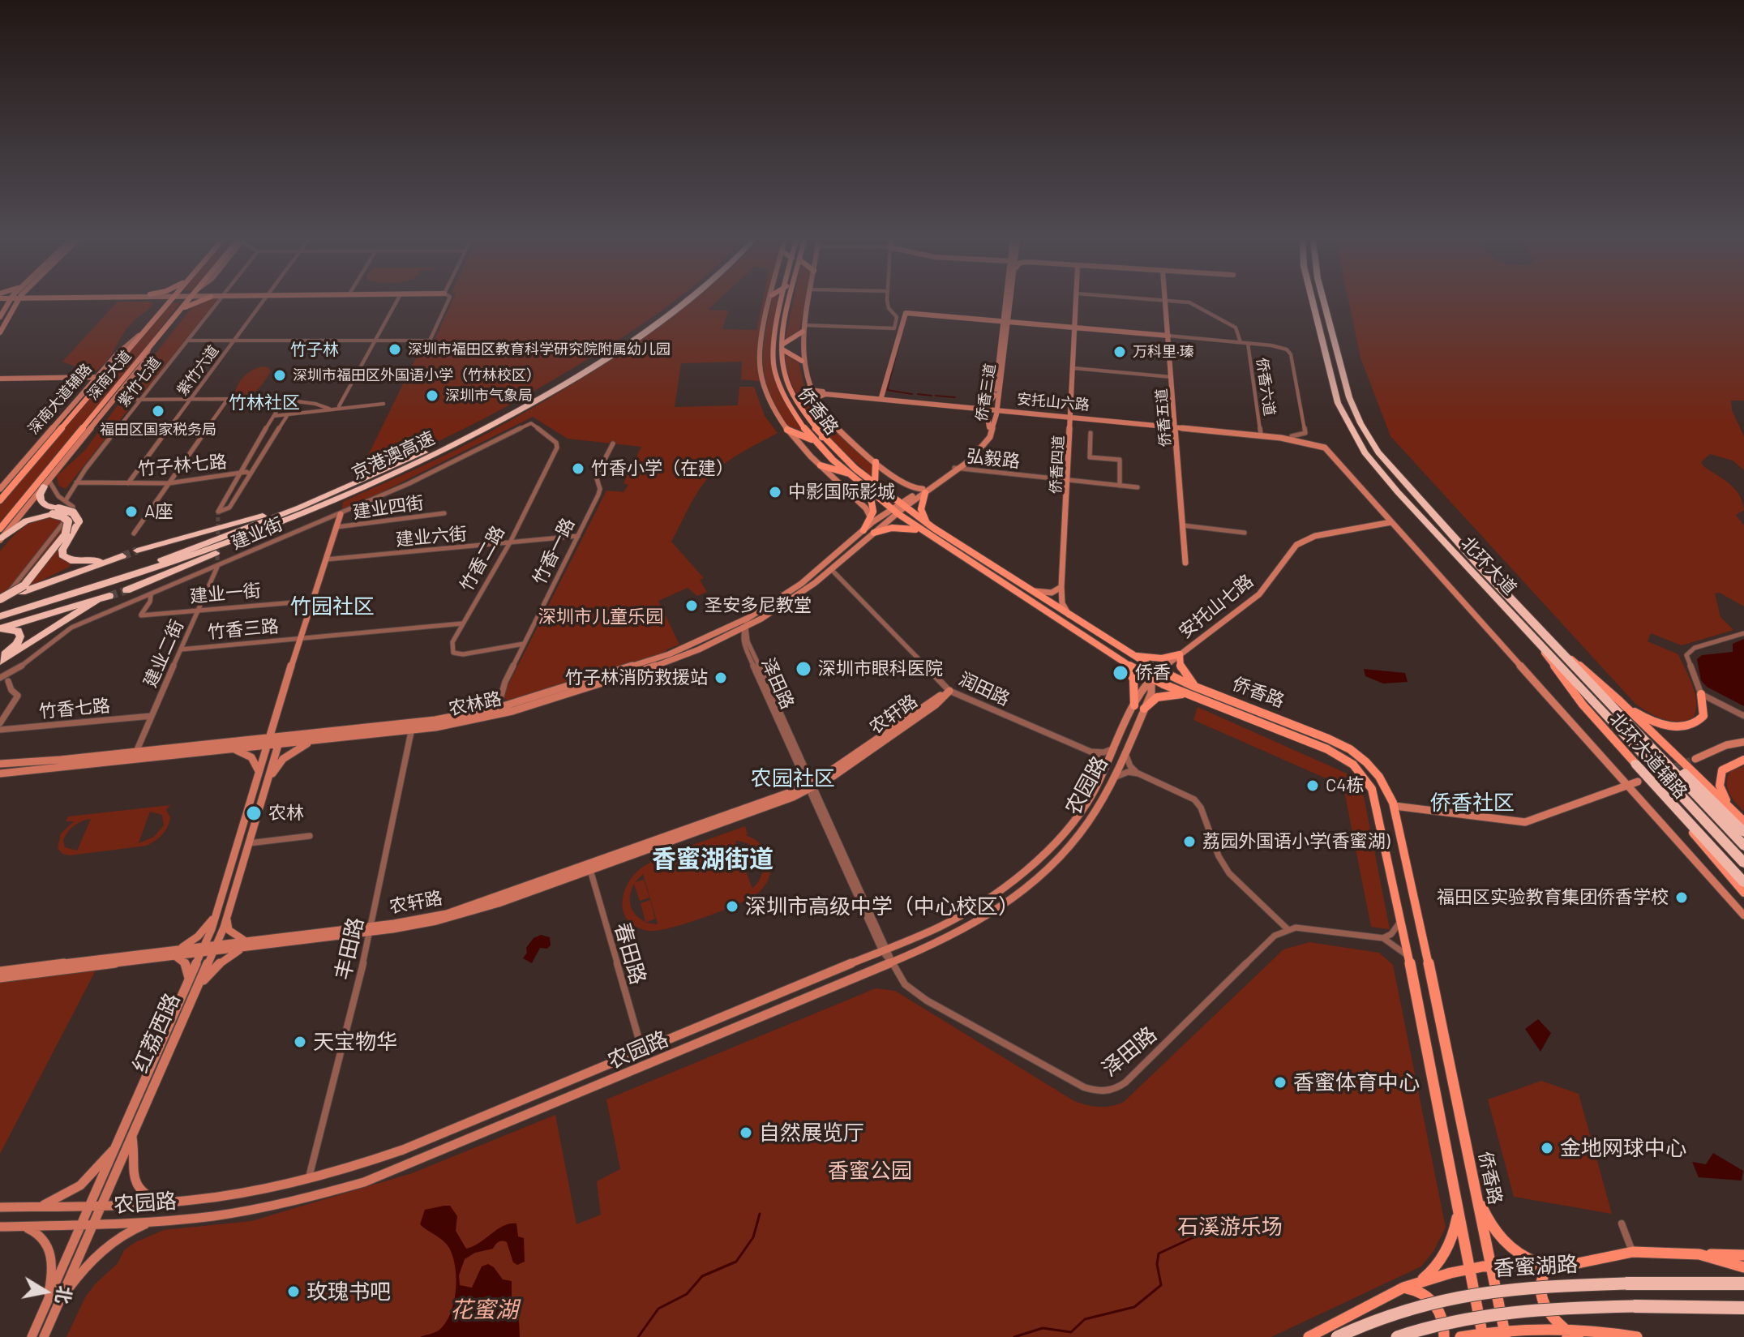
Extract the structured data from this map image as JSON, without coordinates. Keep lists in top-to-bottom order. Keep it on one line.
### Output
{"streets":{"highway":["京港澳高速","北环大道","香蜜湖路"],"main road":["深南大道","侨香三道","深南大道辅路","安托山六路","侨香路","侨香五道","侨香四道","安托山七路","农林路","农轩路","北环大道辅路","农园路","红荔西路"],"street":["紫竹六道","紫竹七道","侨香六道","弘毅路","竹子林七路","建业四街","建业街","建业六街","竹香一路","竹香二路","建业一街","竹香三路","建业二街","泽田路","润田路","竹香七路","丰田路","春田路"]},"crossings":[["紫竹六道","竹子林七路"],["深南大道","深南大道辅路"],["紫竹七道","竹子林七路"],["侨香六道","安托山六路"],["侨香三道","安托山六路"],["侨香三道","侨香路"],["侨香三道","弘毅路"],["侨香三道","农林路"],["安托山六路","侨香五道"],["安托山六路","侨香四道"],["安托山六路","安托山七路"],["侨香路","侨香四道"],["侨香路","安托山七路"],["侨香路","农林路"],["侨香路","农园路"],["弘毅路","侨香四道"],["建业四街","红荔西路"],["建业街","竹香二路"],["建业街","建业一街"],["建业街","建业二街"],["建业街","红荔西路"],["建业六街","竹香一路"],["建业六街","竹香二路"],["建业六街","红荔西路"],["竹香一路","竹香二路"],["竹香一路","农林路"],["竹香二路","竹香三路"],["北环大道","北环大道辅路"],["建业一街","建业二街"],["建业一街","红荔西路"],["安托山七路","农园路"],["竹香三路","建业二街"],["竹香三路","红荔西路"],["建业二街","农林路"],["建业二街","竹香七路"],["泽田路","农林路"],["泽田路","农轩路"],["泽田路","农园路"],["润田路","农林路"],["润田路","农轩路"],["农林路","丰田路"],["农林路","红荔西路"],["农轩路","丰田路"],["农轩路","春田路"],["农轩路","红荔西路"],["农园路","丰田路"],["农园路","春田路"],["农园路","红荔西路"]],"districts":["竹子林","竹林社区","竹园社区","农园社区","侨香社区","香蜜湖街道"],"water":["花蜜湖"],"parks":["深圳市儿童乐园","香蜜公园","石溪游乐场"],"places":["深圳市福田区教育科学研究院附属幼儿园","万科里·瑧","深圳市福田区外国语小学（竹林校区）","深圳市气象局","福田区国家税务局","竹香小学（在建）","中影国际影城","A座","圣安多尼教堂","深圳市眼科医院","侨香","竹子林消防救援站","C4栋","农林","荔园外国语小学(香蜜湖)","福田区实验教育集团侨香学校","深圳市高级中学（中心校区）","天宝物华","香蜜体育中心","自然展览厅","金地网球中心","玫瑰书吧"],"north":"right"}
